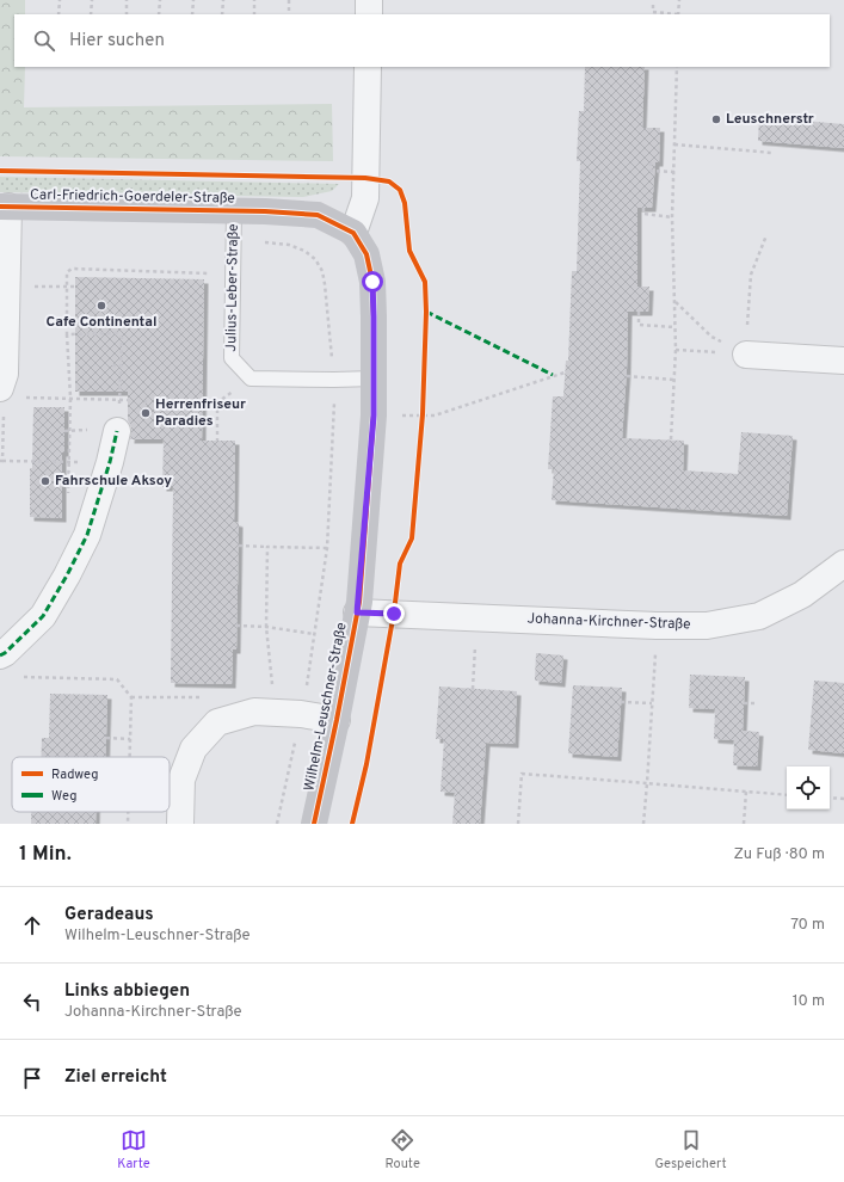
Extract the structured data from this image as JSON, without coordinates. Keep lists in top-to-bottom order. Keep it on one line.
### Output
{"streets":{"street":["Carl-Friedrich-Goerdeler-Straße","Johanna-Kirchner-Straße","Wilhelm-Leuschner-Straße"],"lane":["Julius-Leber-Straße"]},"crossings":[["Carl-Friedrich-Goerdeler-Straße","Julius-Leber-Straße"],["Julius-Leber-Straße","Wilhelm-Leuschner-Straße"],["Johanna-Kirchner-Straße","Wilhelm-Leuschner-Straße"]],"places":["Leuschnerstr","Cafe Continental","Herrenfriseur Paradies","Fahrschule Aksoy"],"legend":["Radweg","Weg"],"page":{"search":"Hier suchen","heading":["1 Min.","Zu Fuß · 80 m"],"list":[["Geradeaus","Wilhelm-Leuschner-Straße","70 m"],["Links abbiegen","Johanna-Kirchner-Straße","10 m"],"Ziel erreicht"],"nav":["Karte","Route","Gespeichert"]}}
